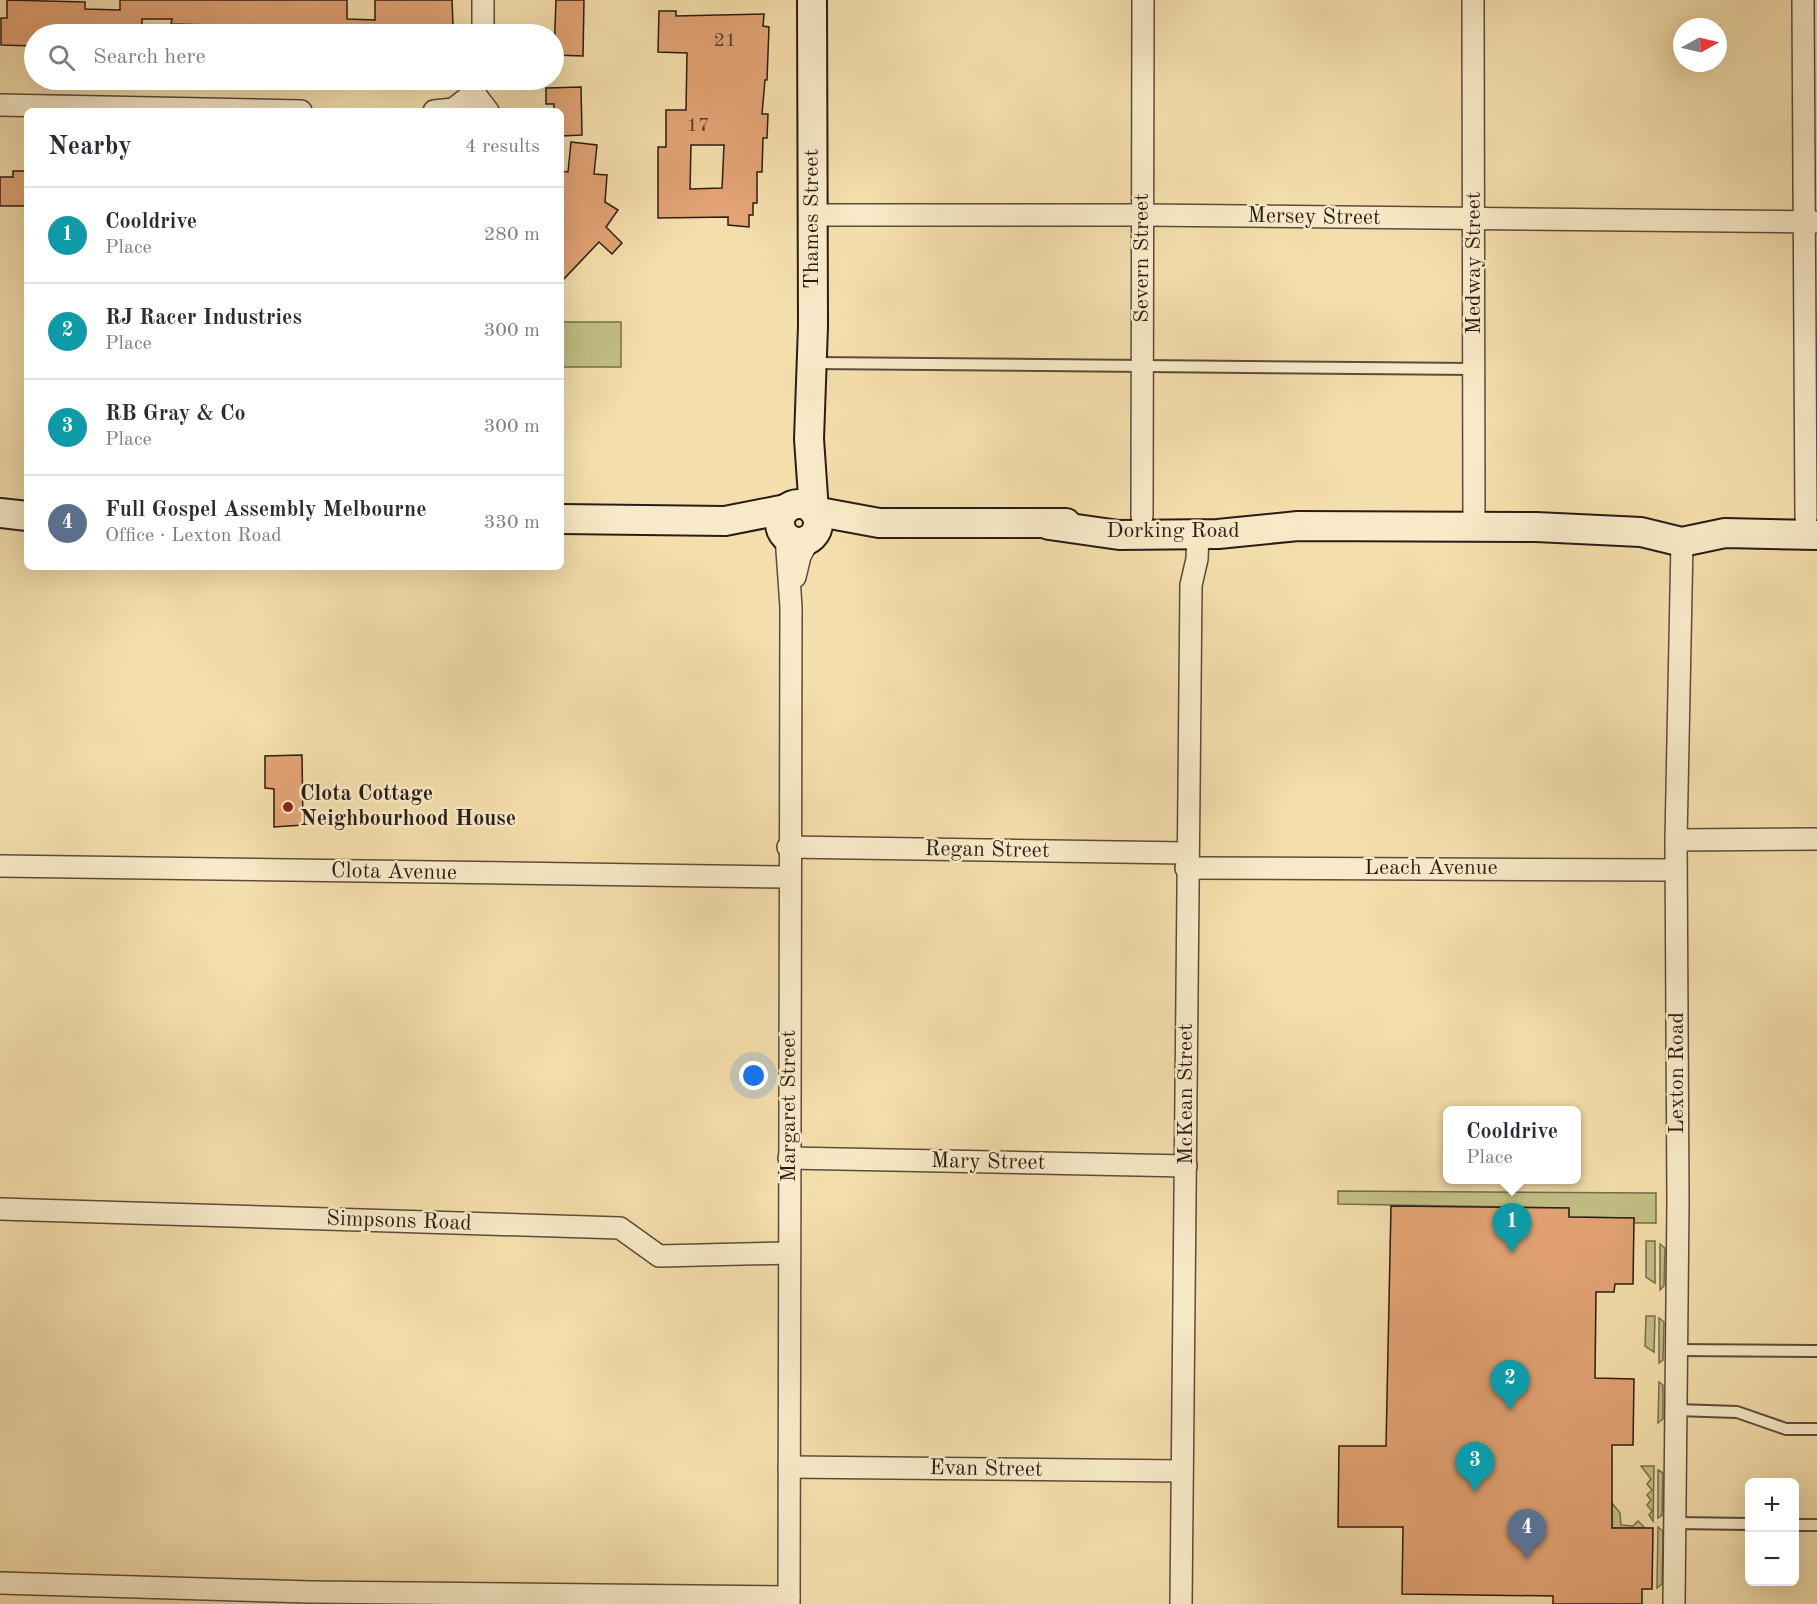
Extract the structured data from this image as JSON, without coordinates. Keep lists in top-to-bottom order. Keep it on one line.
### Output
{"streets":{"main road":["Thames Street","Dorking Road"],"street":["Mersey Street","Severn Street","Medway Street","Regan Street","Leach Avenue","Clota Avenue","Lexton Road","McKean Street","Margaret Street","Mary Street","Simpsons Road","Evan Street"]},"crossings":[["Mersey Street","Thames Street"],["Mersey Street","Severn Street"],["Mersey Street","Medway Street"],["Thames Street","Dorking Road"],["Thames Street","Margaret Street"],["Severn Street","Dorking Road"],["Medway Street","Dorking Road"],["Dorking Road","Lexton Road"],["Dorking Road","McKean Street"],["Dorking Road","Margaret Street"],["Regan Street","Leach Avenue"],["Regan Street","McKean Street"],["Regan Street","Margaret Street"],["Leach Avenue","Lexton Road"],["Leach Avenue","McKean Street"],["Clota Avenue","Margaret Street"],["McKean Street","Mary Street"],["McKean Street","Evan Street"],["Margaret Street","Mary Street"],["Margaret Street","Simpsons Road"],["Margaret Street","Evan Street"]],"places":["Clota Cottage Neighbourhood House"],"house_numbers":["21","17"],"north":"right","page":{"search":"Search here","heading":["Nearby","4 results"],"list":[{"mark":"1","name":"Cooldrive","note":"Place","value":"280 m"},{"mark":"2","name":"RJ Racer Industries","note":"Place","value":"300 m"},{"mark":"3","name":"RB Gray & Co","note":"Place","value":"300 m"},{"mark":"4","name":"Full Gospel Assembly Melbourne","note":"Office · Lexton Road","value":"330 m"}],"popup":["Cooldrive","Place"],"pins":["1","2","3","4"],"map_buttons":["+","−"]}}
